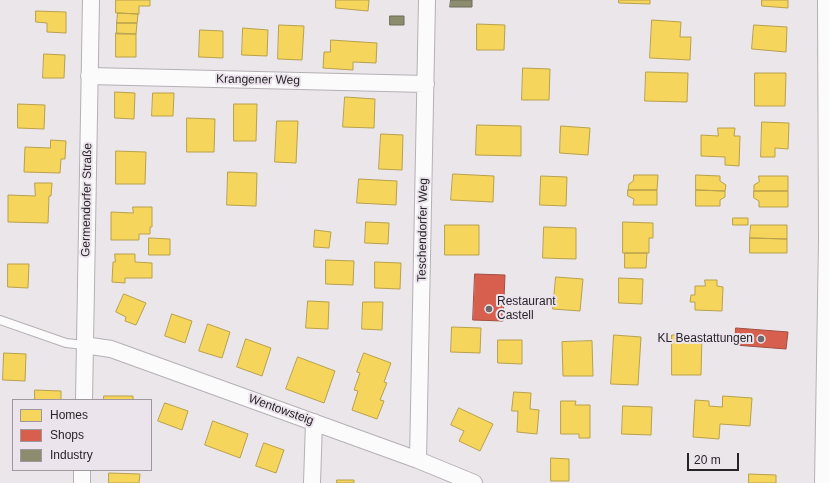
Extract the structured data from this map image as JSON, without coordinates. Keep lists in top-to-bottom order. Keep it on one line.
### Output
{"streets":{"street":["Krangener Weg","Germendorfer Straße","Teschendorfer Weg","Wentowsteig"]},"crossings":[["Krangener Weg","Germendorfer Straße"],["Krangener Weg","Teschendorfer Weg"],["Germendorfer Straße","Wentowsteig"],["Teschendorfer Weg","Wentowsteig"]],"places":["Restaurant Castell","KL Beastattungen"],"legend":["Homes","Shops","Industry"],"scale_bar":"20 m"}
